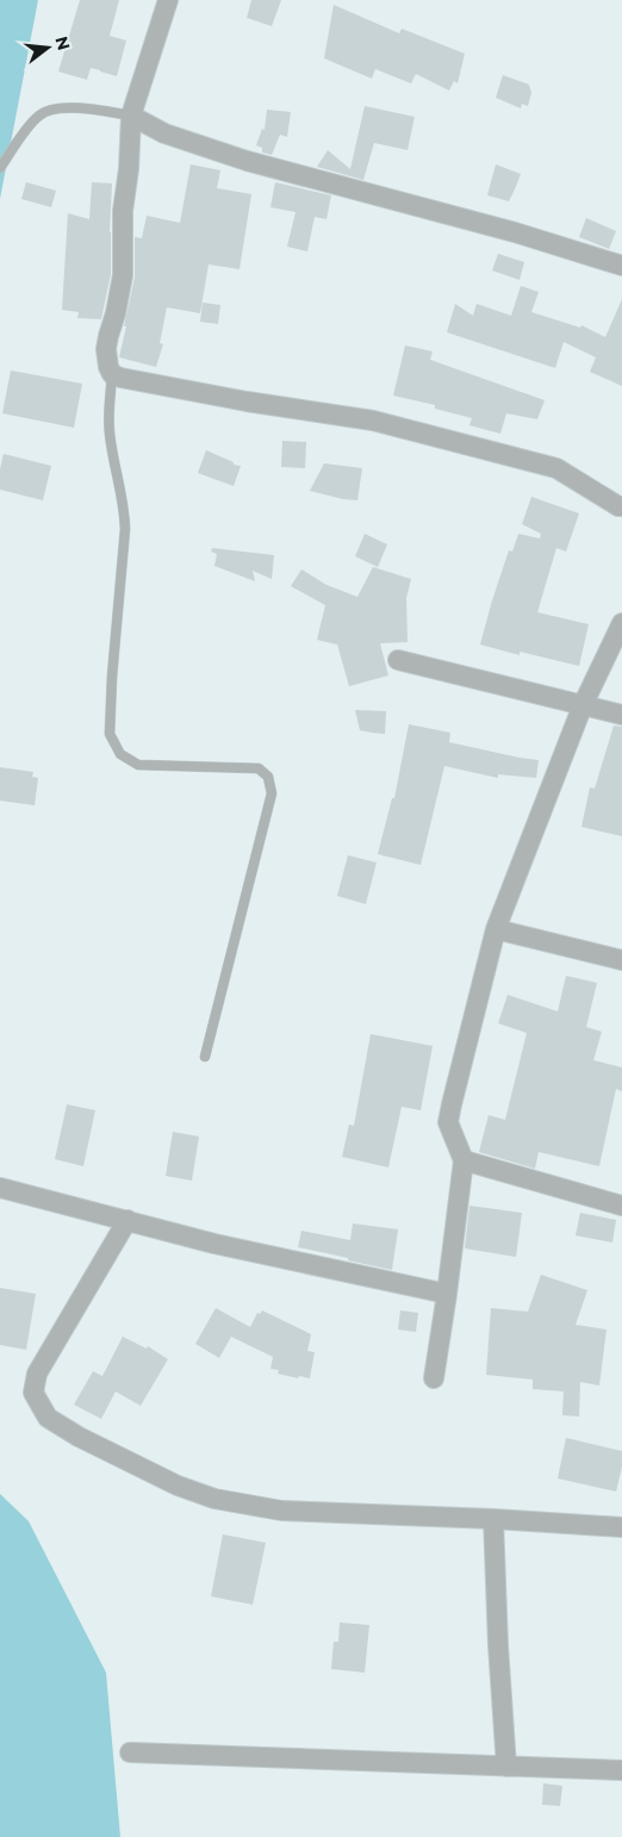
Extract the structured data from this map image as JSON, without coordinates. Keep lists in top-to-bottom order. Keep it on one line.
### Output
{"north":"right"}
